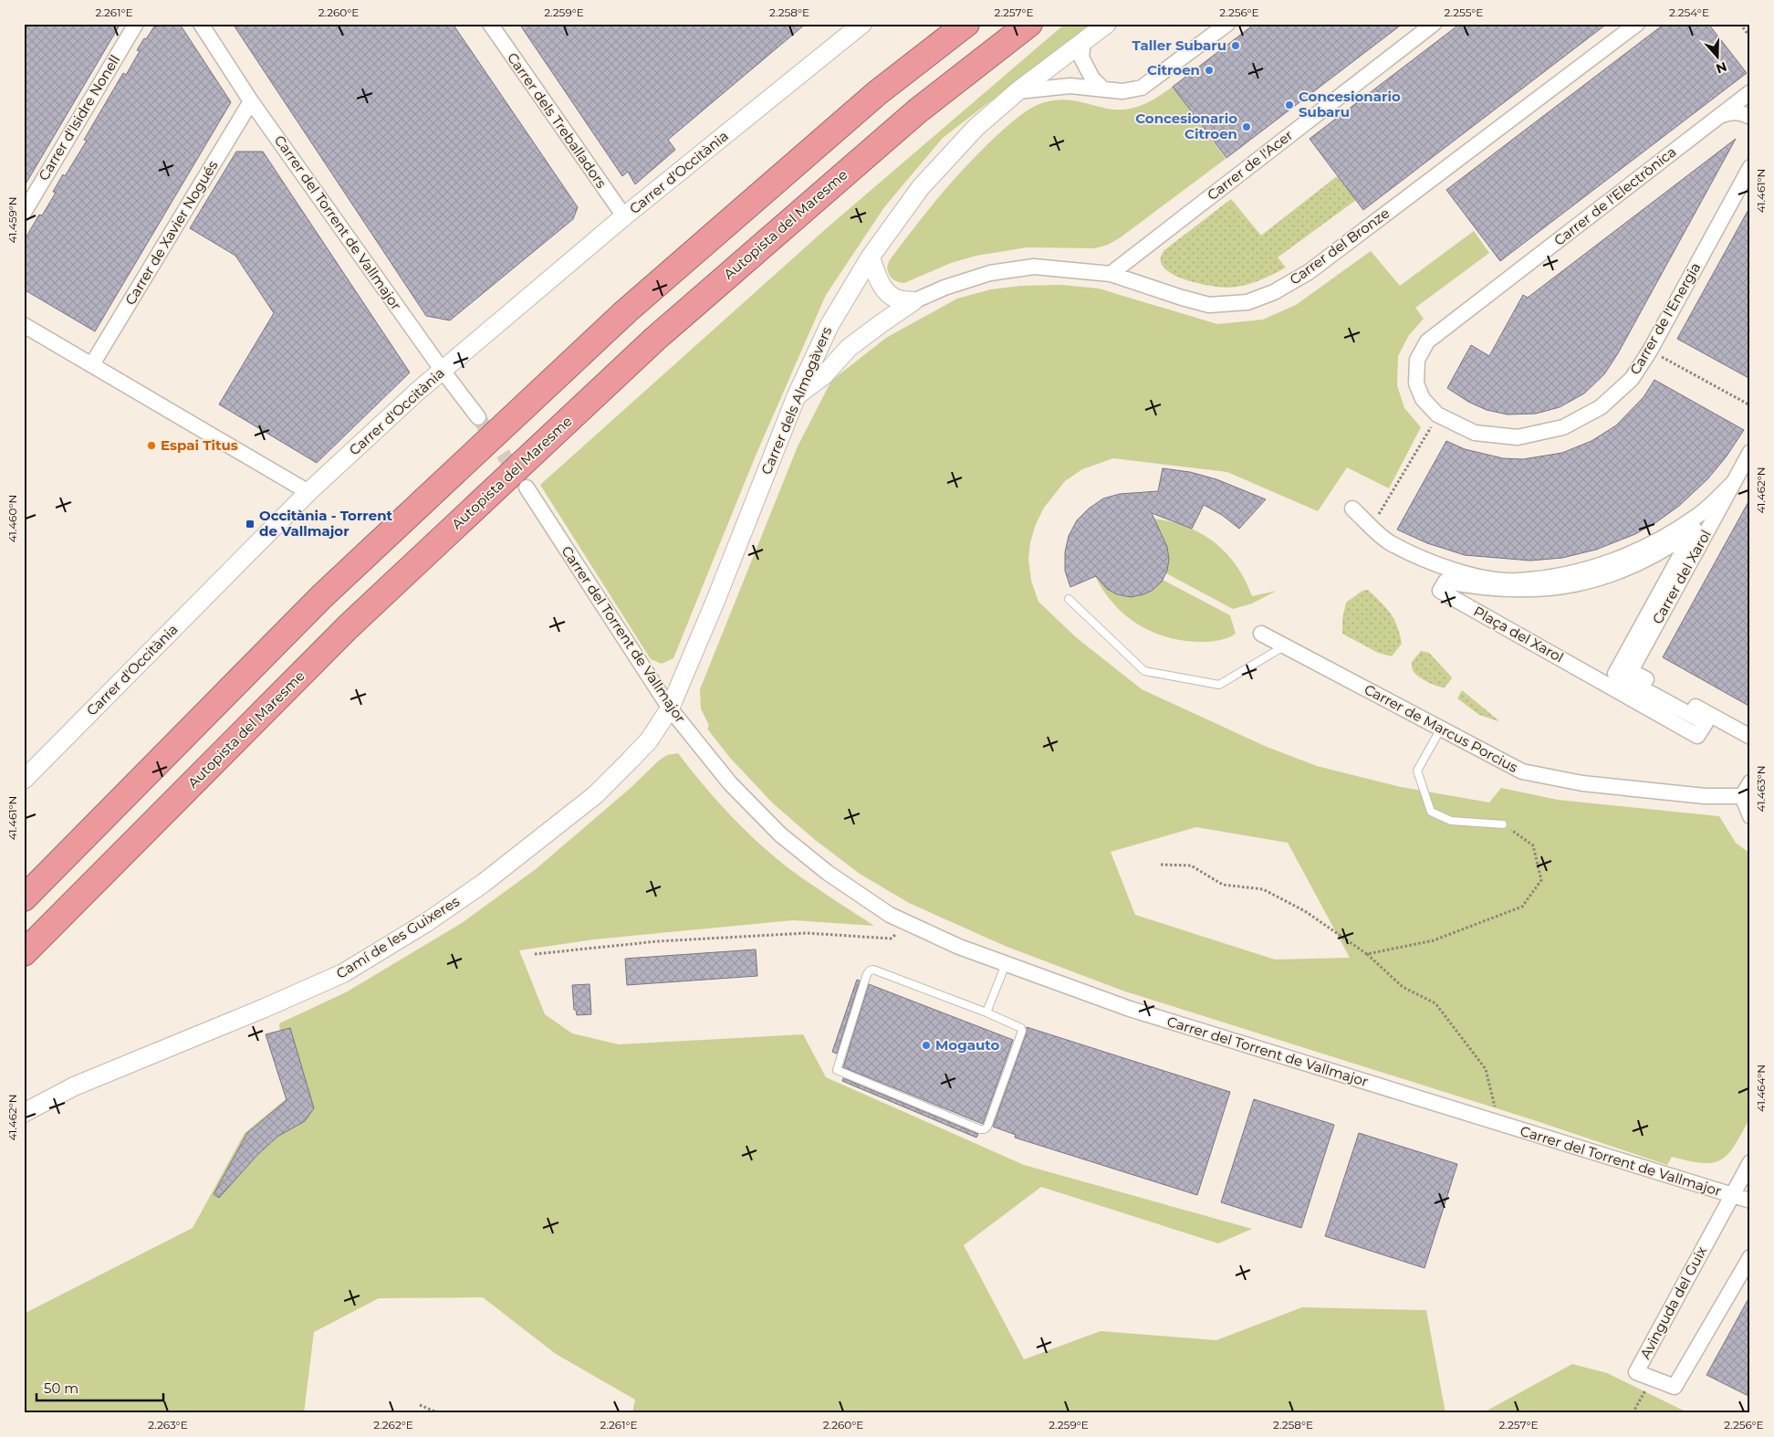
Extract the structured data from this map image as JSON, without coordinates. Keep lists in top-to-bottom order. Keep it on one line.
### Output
{"streets":{"highway":["Autopista del Maresme"],"street":["Carrer d'Isidre Nonell","Carrer dels Treballadors","Carrer de l'Acer","Carrer d'Occitània","Carrer de l'Electrònica","Carrer del Torrent de Vallmajor","Carrer de Xavier Nogués","Carrer del Bronze","Carrer de l'Energia","Carrer dels Almogàvers","Carrer del Xarol","Plaça del Xarol","Carrer de Marcus Porcius","Camí de les Guixeres","Avinguda del Guix"]},"crossings":[["Carrer dels Treballadors","Carrer d'Occitània"],["Carrer de l'Acer","Carrer del Bronze"],["Carrer d'Occitània","Carrer del Torrent de Vallmajor"],["Carrer de l'Electrònica","Carrer de l'Energia"],["Carrer del Torrent de Vallmajor","Carrer de Xavier Nogués"],["Carrer del Torrent de Vallmajor","Carrer dels Almogàvers"],["Carrer del Torrent de Vallmajor","Camí de les Guixeres"],["Carrer del Torrent de Vallmajor","Avinguda del Guix"],["Carrer dels Almogàvers","Camí de les Guixeres"]],"places":{"other":["Taller Subaru","Citroen","Concesionario Subaru","Concesionario Citroen","Espai Titus","Mogauto"],"transit":["Occitània - Torrent de Vallmajor"]},"scale_bar":"50 m","north":"bottom","coordinates":["2.261°E","2.260°E","2.259°E","2.258°E","2.257°E","2.256°E","2.255°E","2.254°E","41.461°N","41.459°N","41.462°N","41.460°N","41.463°N","41.464°N","2.263°E","2.262°E"]}
